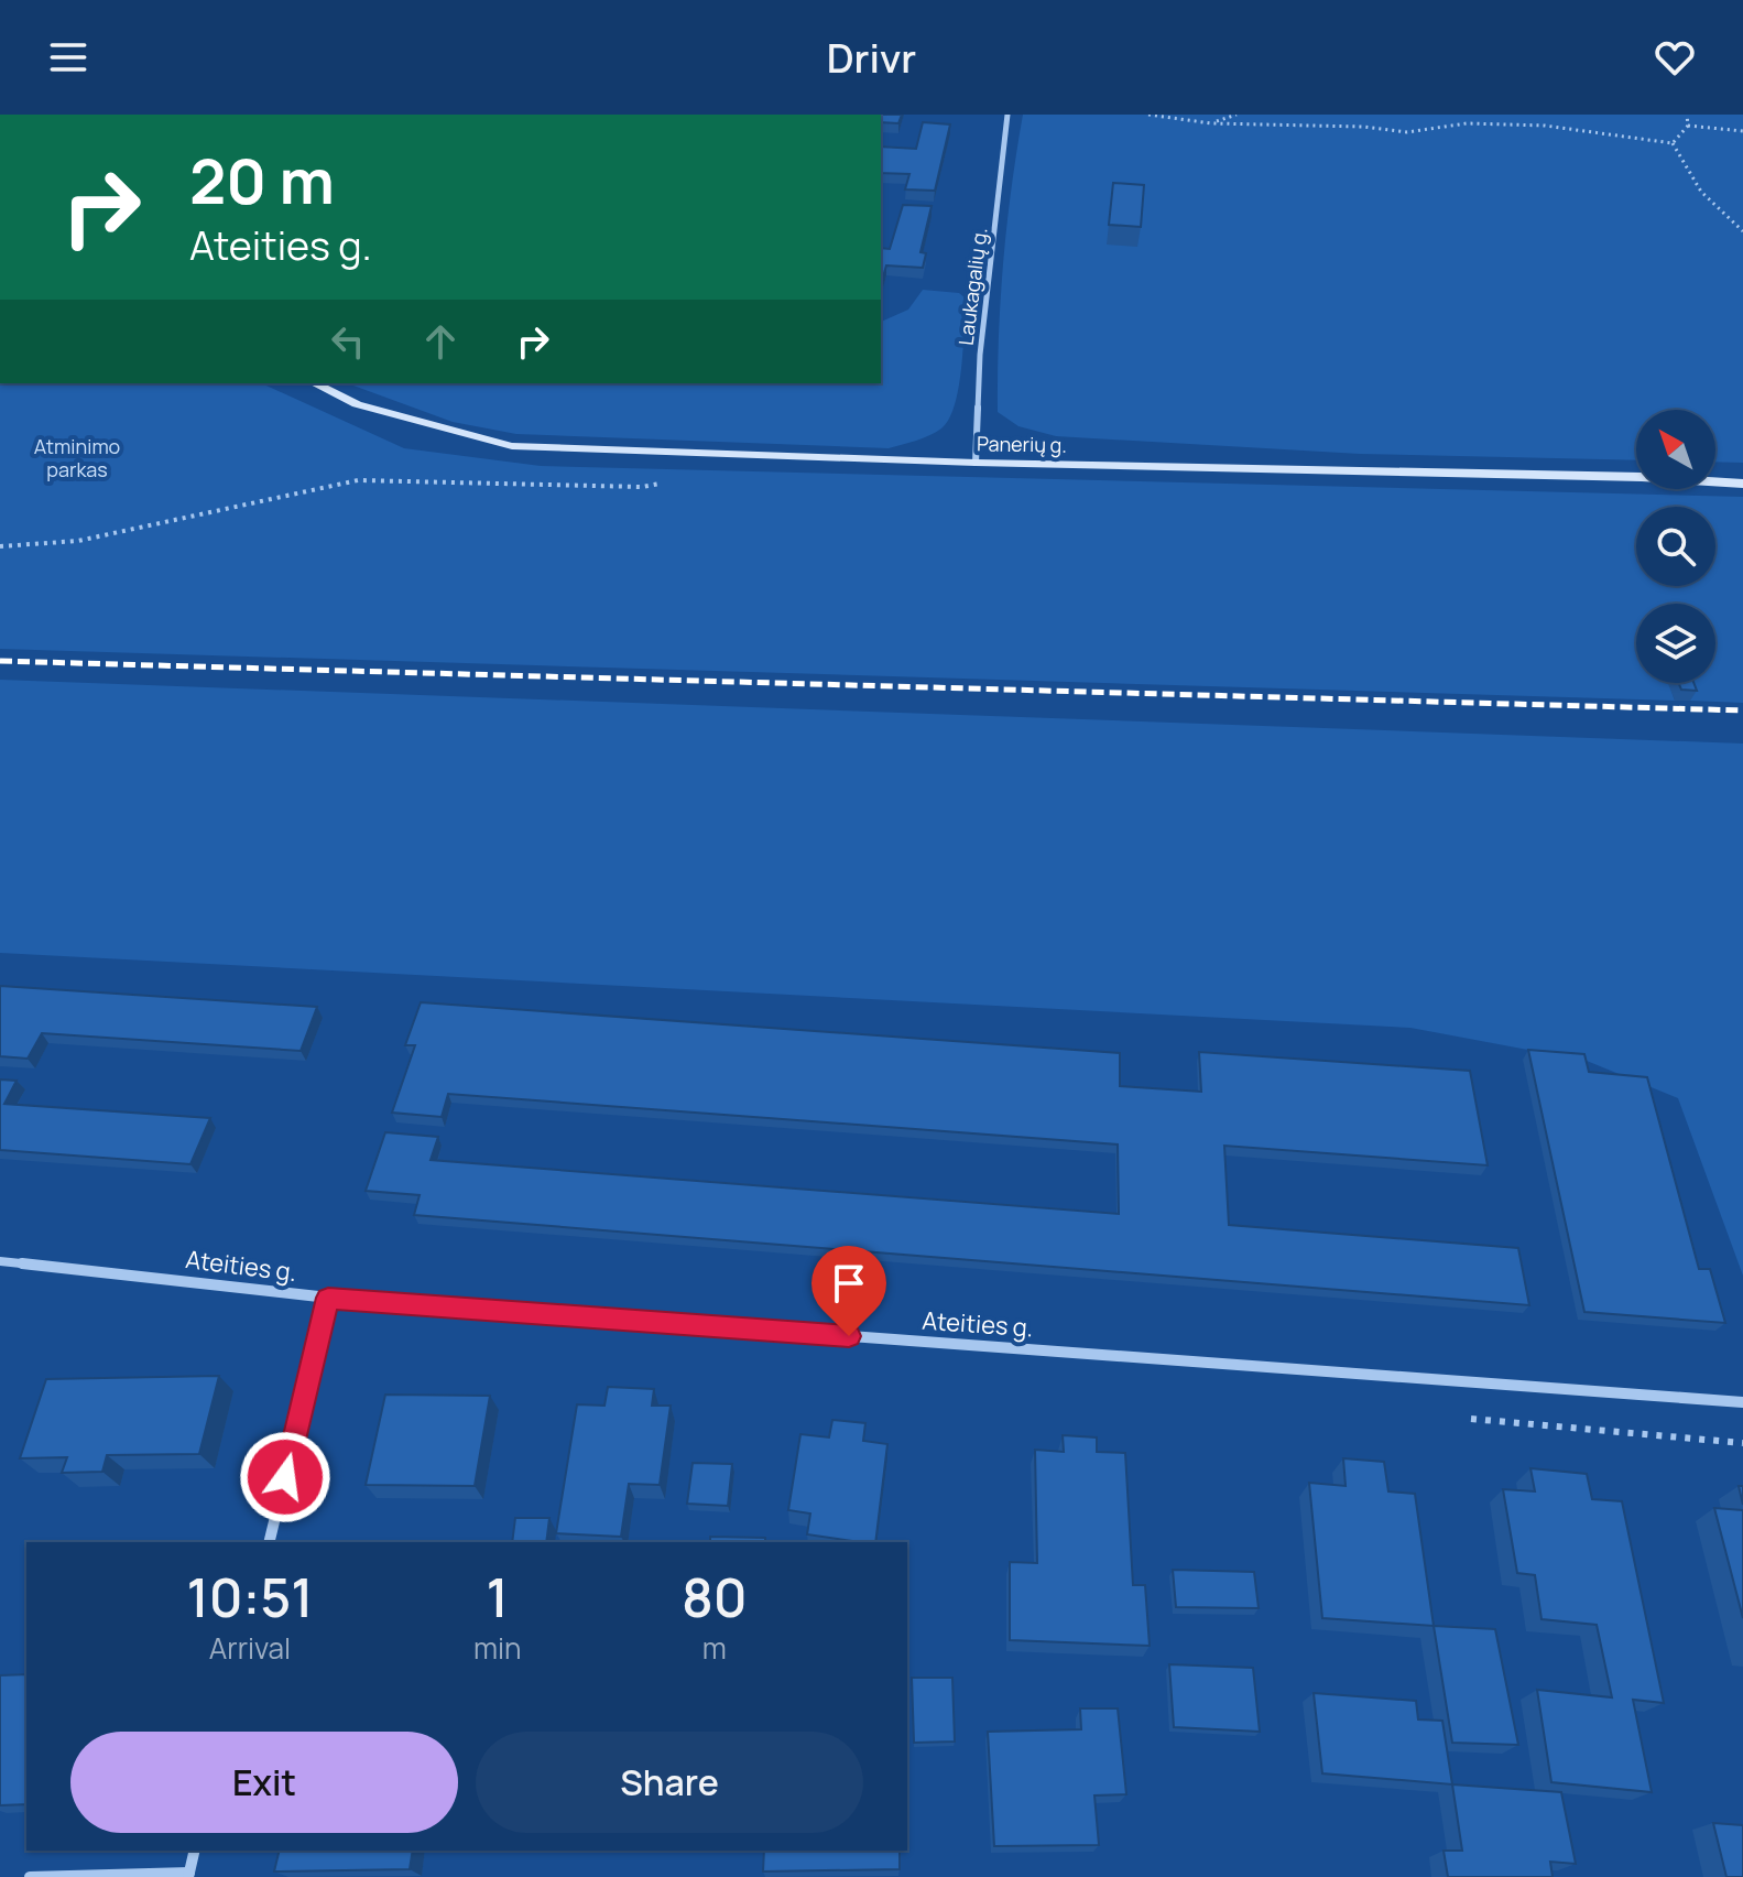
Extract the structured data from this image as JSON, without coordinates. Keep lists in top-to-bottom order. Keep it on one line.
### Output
{"streets":{"street":["Laukagalių g.","Panerių g.","Ateities g."]},"crossings":[["Laukagalių g.","Panerių g."]],"parks":["Atminimo parkas"],"north":"top left","page":{"header":"Drivr","turn":["20 m","Ateities g."],"eta":["10:51","Arrival","1","min","80","m"],"buttons":["Exit","Share"]}}
